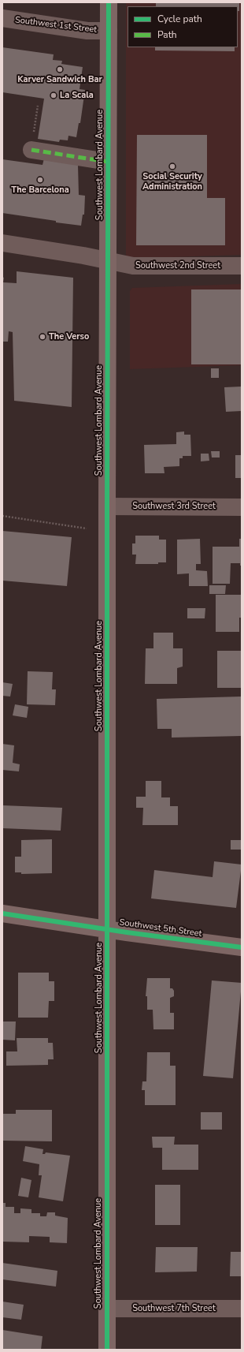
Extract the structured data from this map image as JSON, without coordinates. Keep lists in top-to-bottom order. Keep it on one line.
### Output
{"streets":{"street":["Southwest 1st Street","Southwest Lombard Avenue","Southwest 2nd Street","Southwest 3rd Street","Southwest 5th Street","Southwest 7th Street"]},"crossings":[["Southwest 1st Street","Southwest Lombard Avenue"],["Southwest Lombard Avenue","Southwest 2nd Street"],["Southwest Lombard Avenue","Southwest 3rd Street"],["Southwest Lombard Avenue","Southwest 5th Street"],["Southwest Lombard Avenue","Southwest 7th Street"]],"places":["Karver Sandwich Bar","La Scala","Social Security Administration","The Barcelona","The Verso"],"legend":["Cycle path","Path"]}
